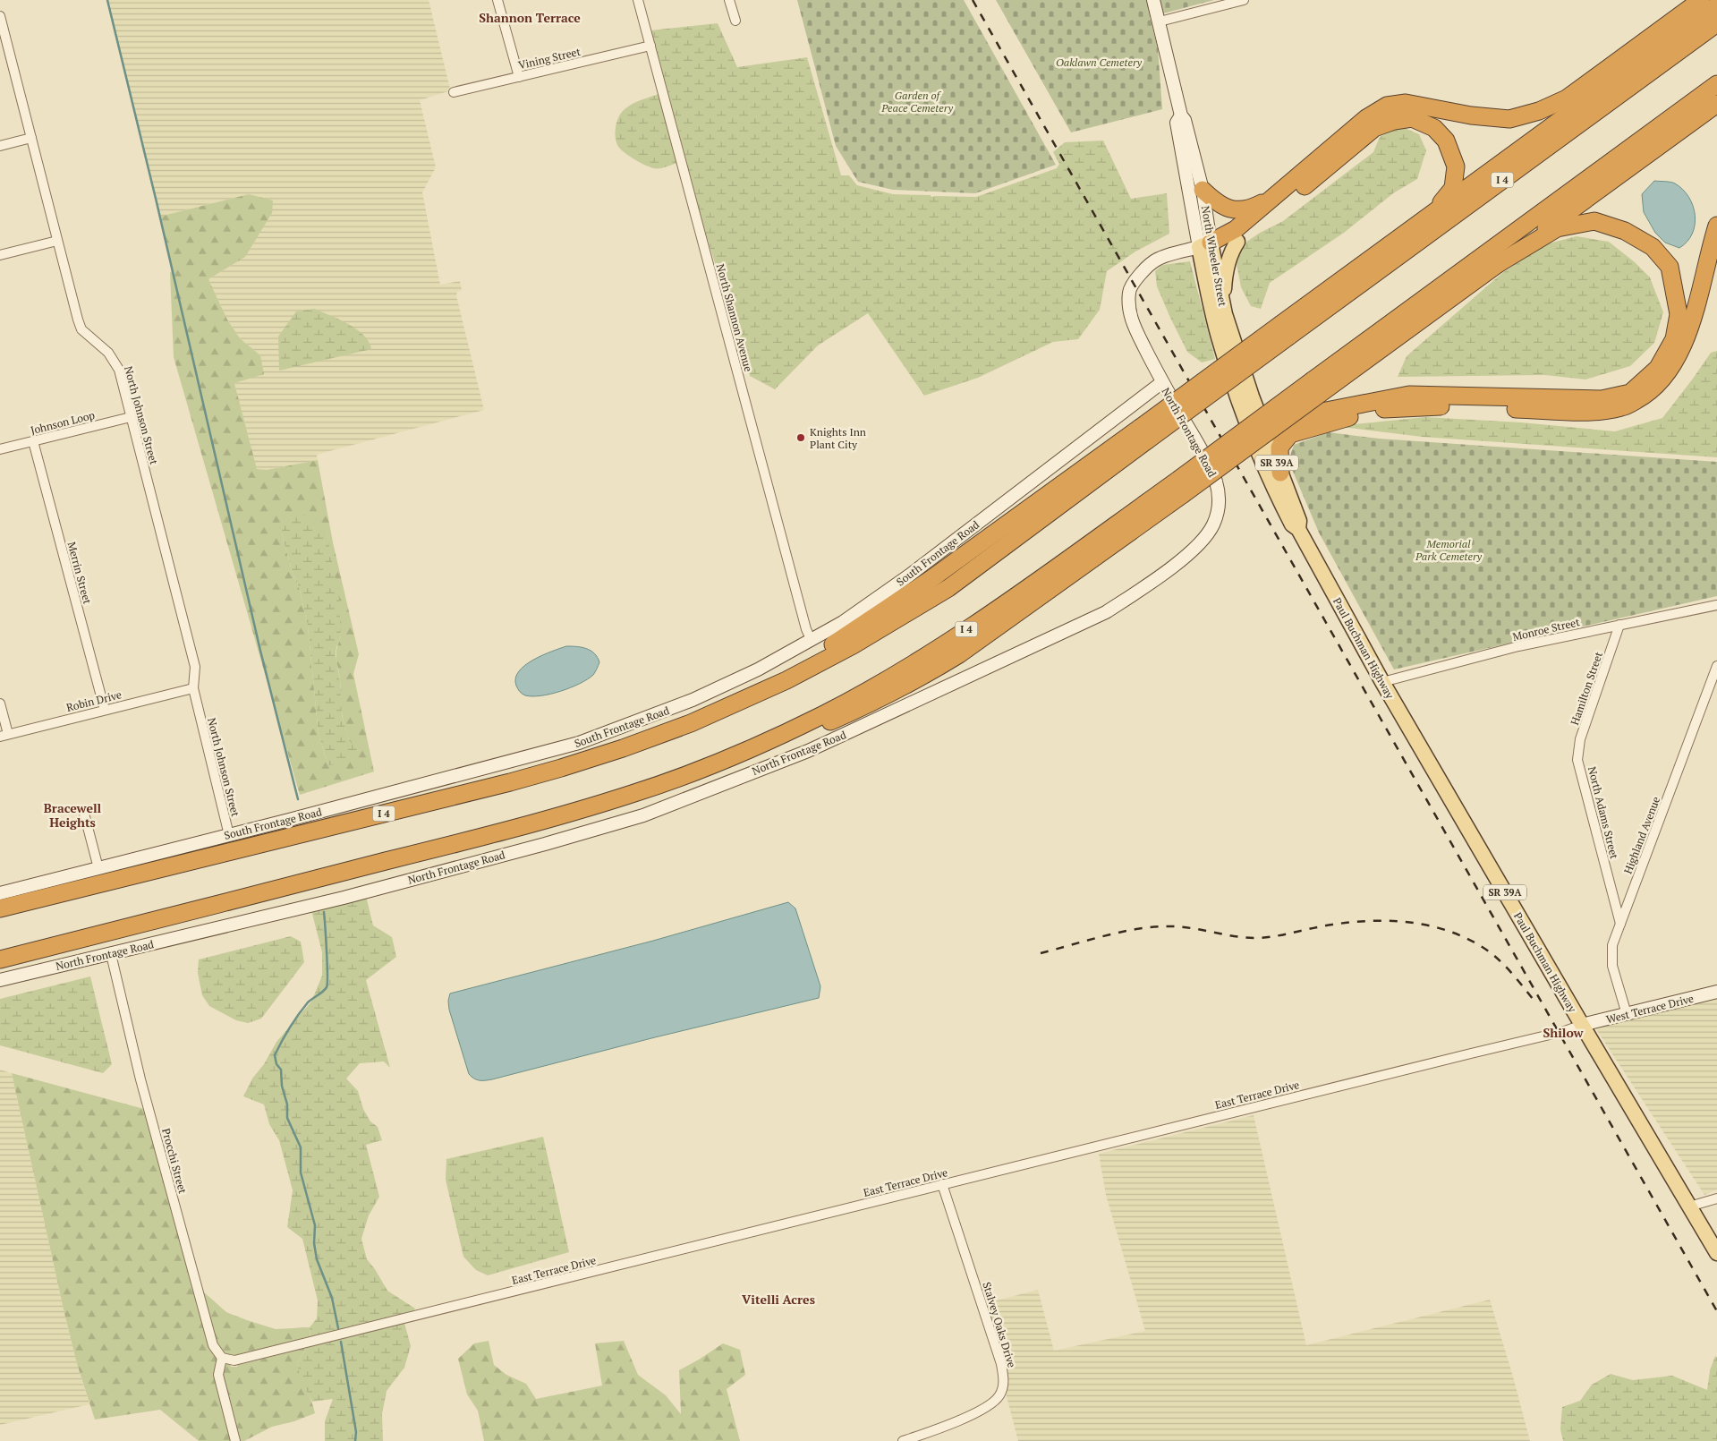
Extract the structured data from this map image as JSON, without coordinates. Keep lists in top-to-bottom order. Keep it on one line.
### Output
{"streets":{"highway":["I 4"],"main road":["North Wheeler Street","SR 39A","Paul Buchman Highway"],"street":["Vining Street","North Shannon Avenue","North Johnson Street","Johnson Loop","North Frontage Road","South Frontage Road","Merrin Street","Monroe Street","Hamilton Street","Robin Drive","North Adams Street","Highland Avenue","West Terrace Drive","East Terrace Drive","Procchi Street","Stalvey Oaks Drive"]},"crossings":[["Vining Street","North Shannon Avenue"],["North Wheeler Street","North Frontage Road"],["North Wheeler Street","Paul Buchman Highway"],["North Shannon Avenue","South Frontage Road"],["North Johnson Street","Johnson Loop"],["North Johnson Street","South Frontage Road"],["North Johnson Street","Robin Drive"],["Johnson Loop","Merrin Street"],["North Frontage Road","South Frontage Road"],["North Frontage Road","Procchi Street"],["Merrin Street","Robin Drive"],["Monroe Street","Paul Buchman Highway"],["Monroe Street","Hamilton Street"],["Paul Buchman Highway","West Terrace Drive"],["Paul Buchman Highway","East Terrace Drive"],["Hamilton Street","North Adams Street"],["North Adams Street","Highland Avenue"],["Highland Avenue","West Terrace Drive"],["West Terrace Drive","East Terrace Drive"],["East Terrace Drive","Procchi Street"],["East Terrace Drive","Stalvey Oaks Drive"]],"districts":["Shannon Terrace","Bracewell Heights","Shilow","Vitelli Acres"],"parks":["Oaklawn Cemetery","Garden of Peace Cemetery","Memorial Park Cemetery"],"places":["Knights Inn Plant City"]}
